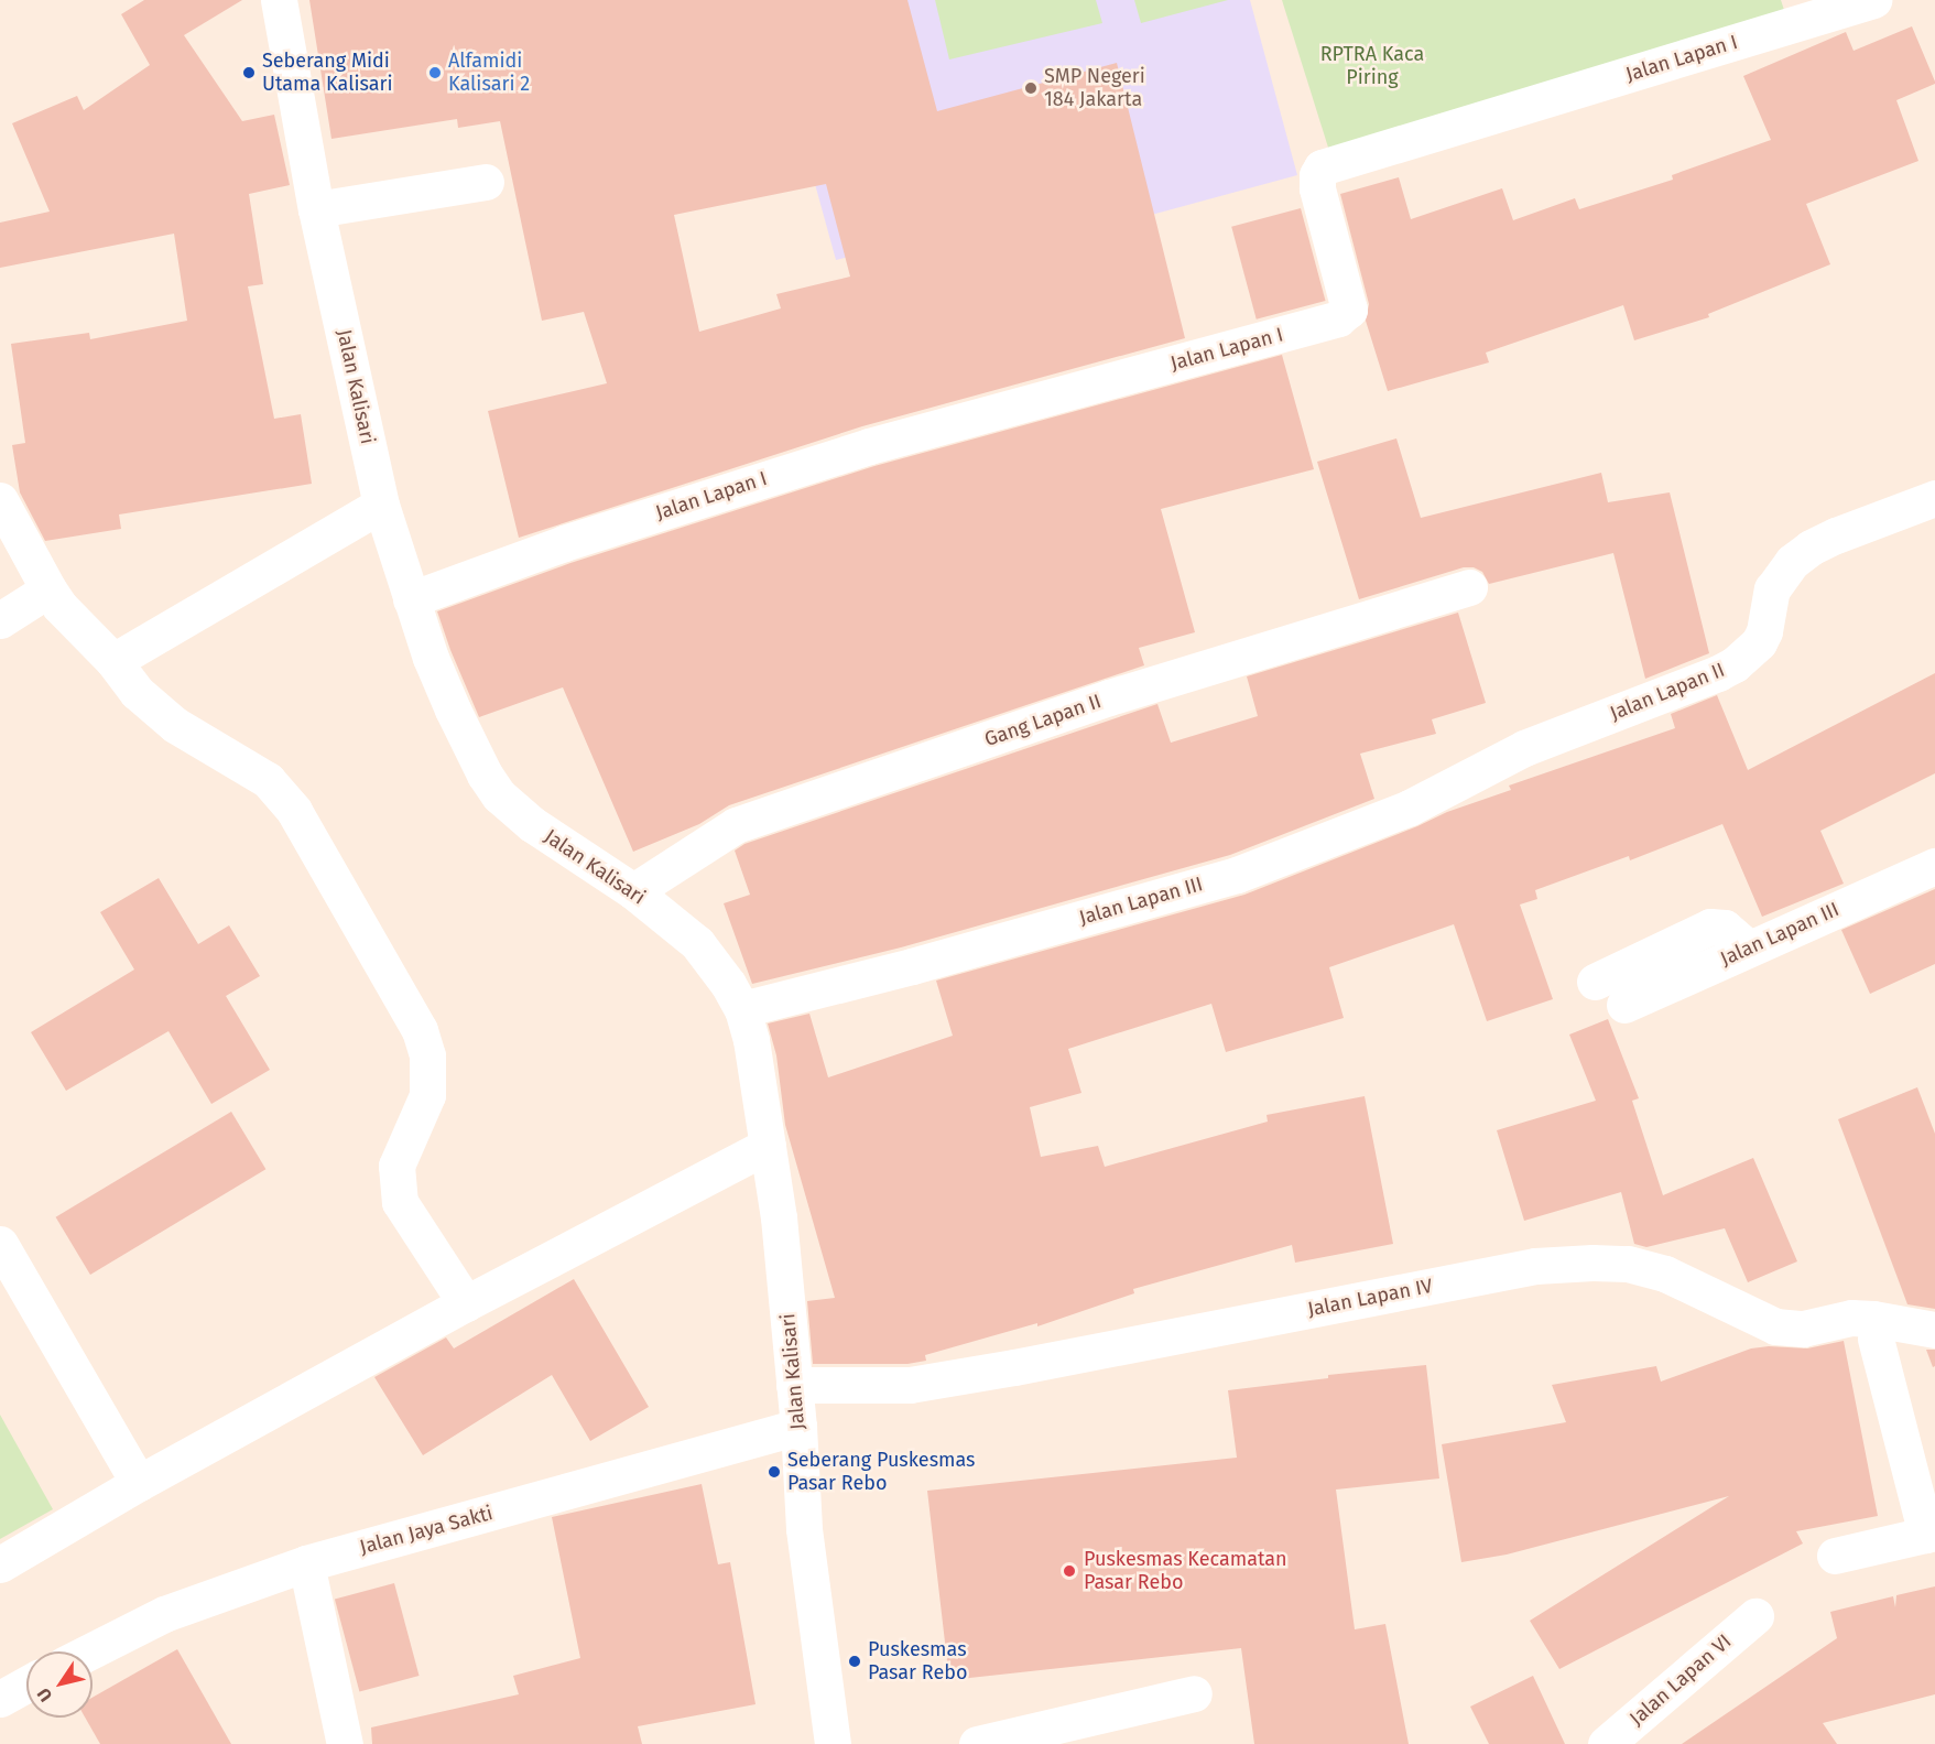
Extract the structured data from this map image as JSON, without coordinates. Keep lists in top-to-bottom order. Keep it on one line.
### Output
{"streets":{"street":["Jalan Lapan I","Jalan Kalisari","Jalan Lapan II","Gang Lapan II","Jalan Lapan III","Jalan Lapan IV","Jalan Jaya Sakti","Jalan Lapan VI"]},"crossings":[["Jalan Lapan I","Jalan Kalisari"],["Jalan Kalisari","Gang Lapan II"],["Jalan Kalisari","Jalan Lapan III"],["Jalan Kalisari","Jalan Lapan IV"],["Jalan Kalisari","Jalan Jaya Sakti"],["Jalan Lapan II","Jalan Lapan III"]],"parks":["RPTRA Kaca Piring"],"places":["Seberang Midi Utama Kalisari","Alfamidi Kalisari 2","SMP Negeri 184 Jakarta","Seberang Puskesmas Pasar Rebo","Puskesmas Kecamatan Pasar Rebo","Puskesmas Pasar Rebo"],"north":"bottom left"}
